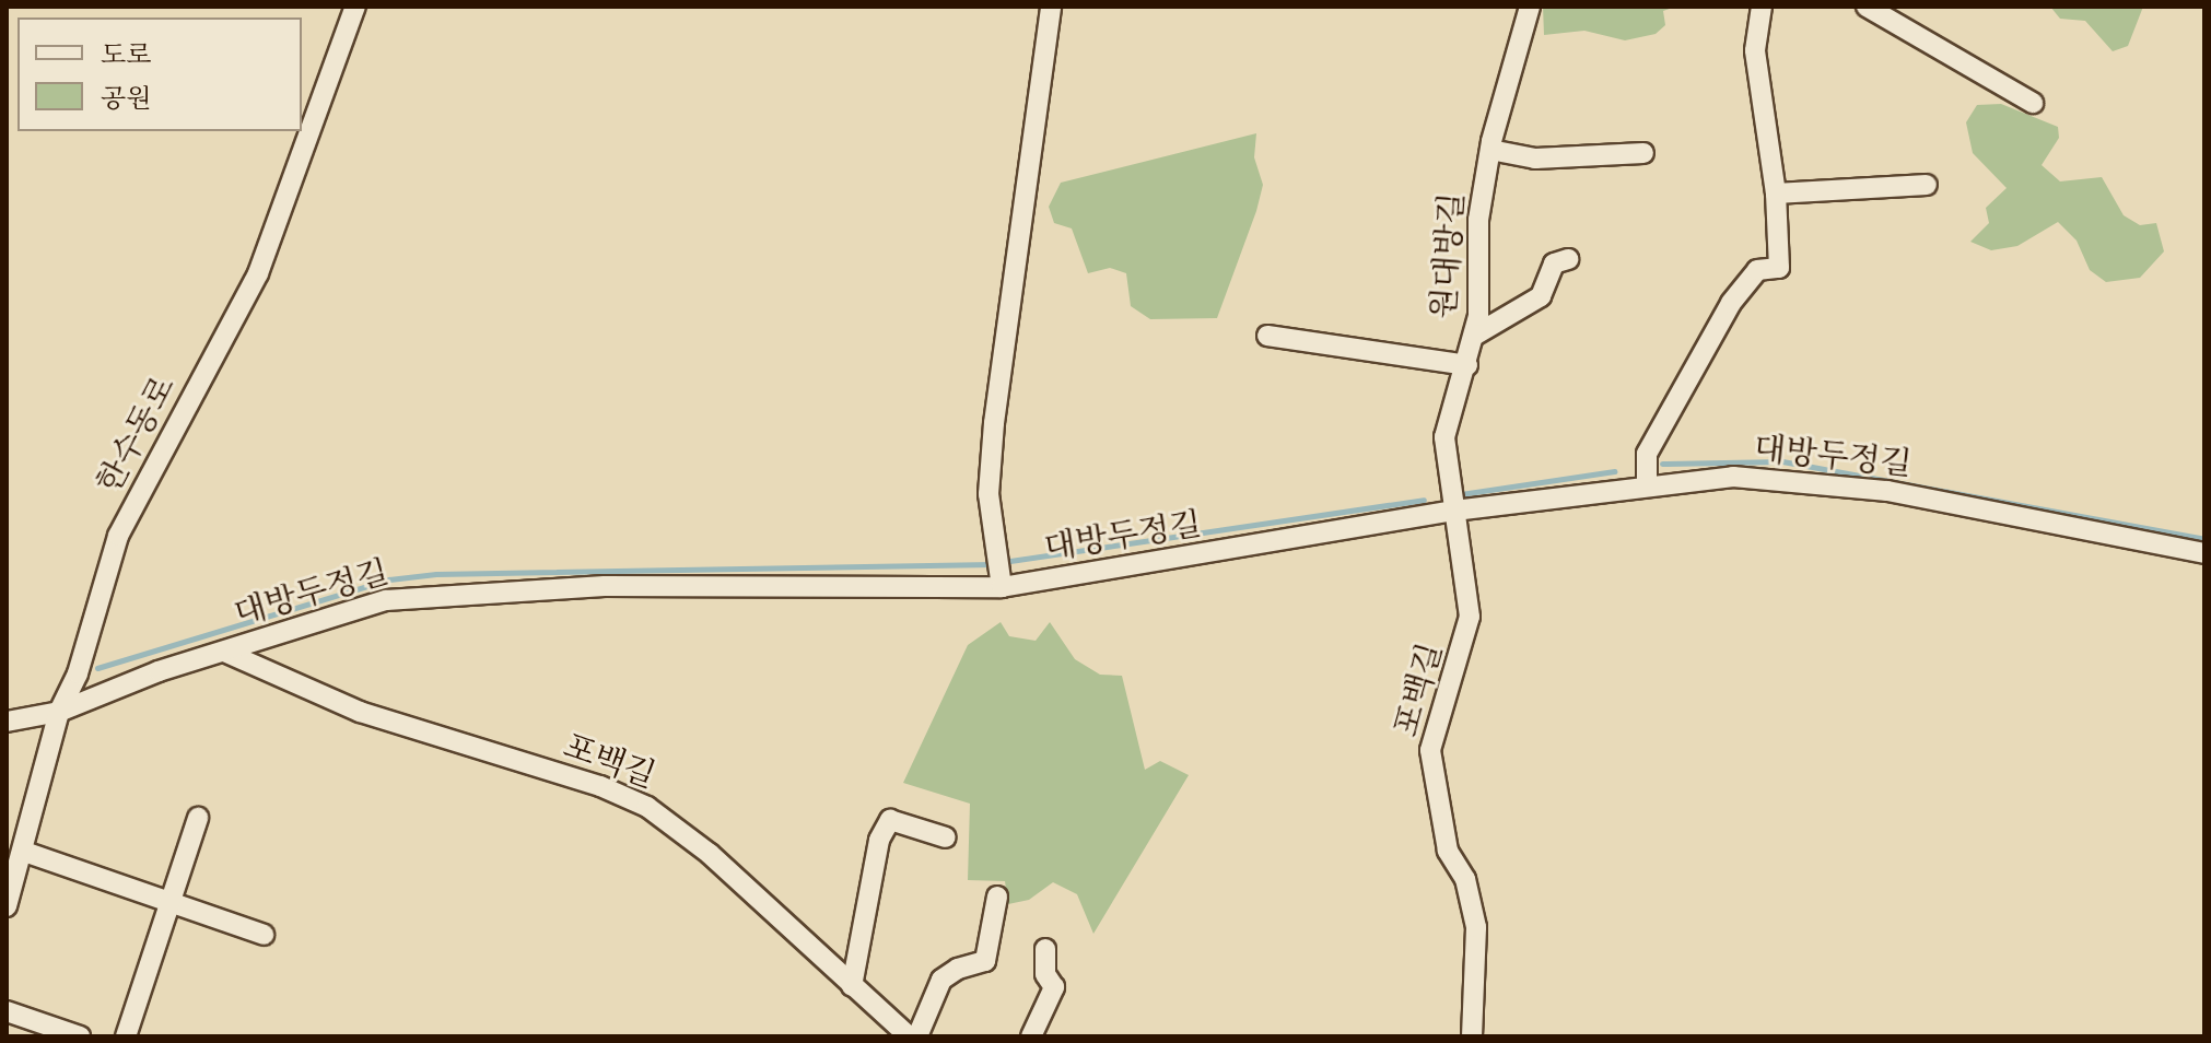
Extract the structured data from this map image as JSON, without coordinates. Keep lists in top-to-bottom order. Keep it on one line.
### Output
{"streets":{"street":["원대방길","한수동로","대방두정길","포백길"]},"crossings":[["원대방길","대방두정길"],["원대방길","포백길"],["한수동로","대방두정길"],["대방두정길","포백길"]],"legend":["도로","공원"]}
